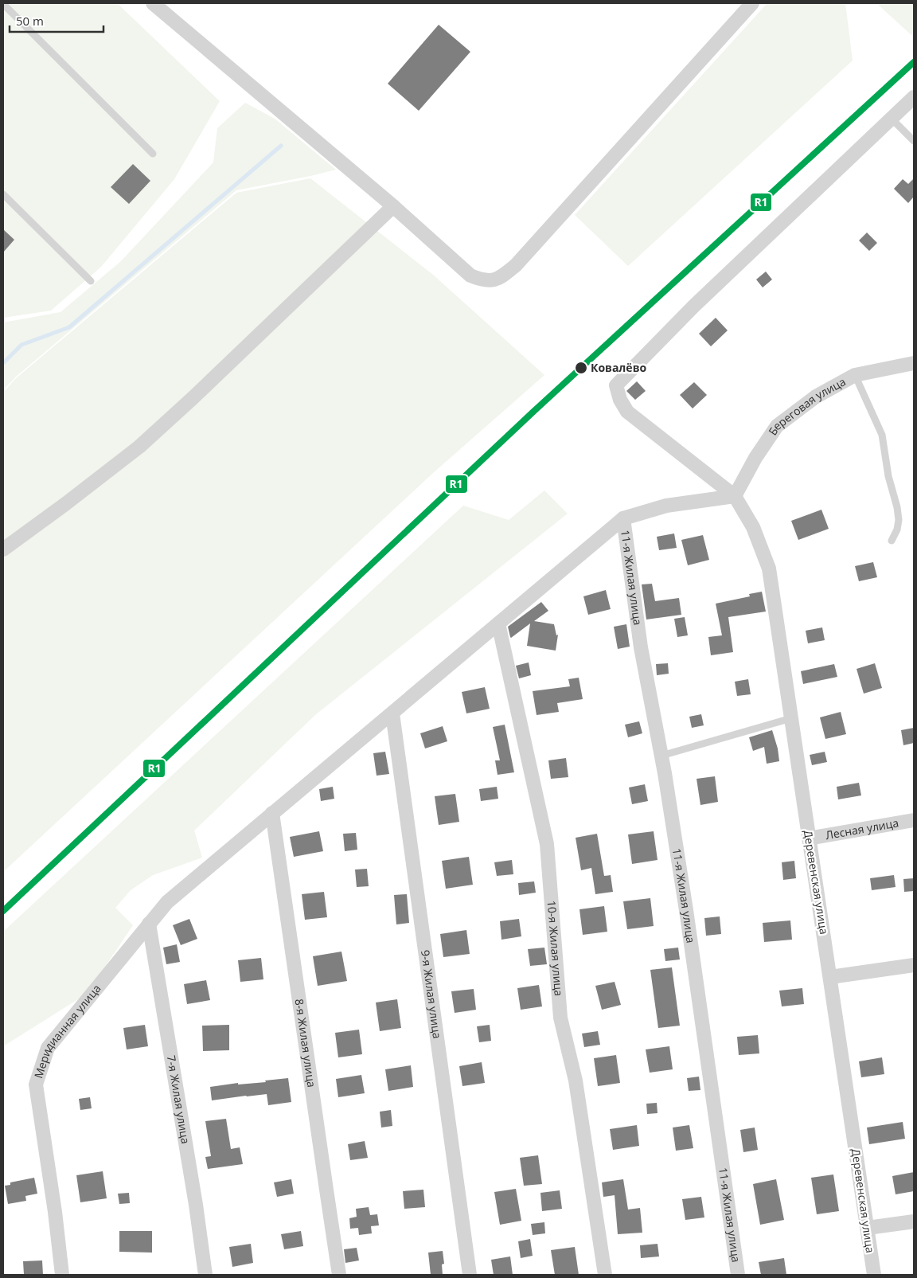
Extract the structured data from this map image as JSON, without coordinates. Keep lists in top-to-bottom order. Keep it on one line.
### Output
{"streets":{"street":["Береговая улица","11-я Жилая улица","Лесная улица","Деревенская улица","10-я Жилая улица","9-я Жилая улица","Меридианная улица","8-я Жилая улица","7-я Жилая улица"]},"crossings":[["Береговая улица","Деревенская улица"],["11-я Жилая улица","Меридианная улица"],["Лесная улица","Деревенская улица"],["10-я Жилая улица","Меридианная улица"],["9-я Жилая улица","Меридианная улица"],["Меридианная улица","8-я Жилая улица"],["Меридианная улица","7-я Жилая улица"]],"places":["Ковалёво"],"lines":["transit line R1"],"scale_bar":"50 m"}
